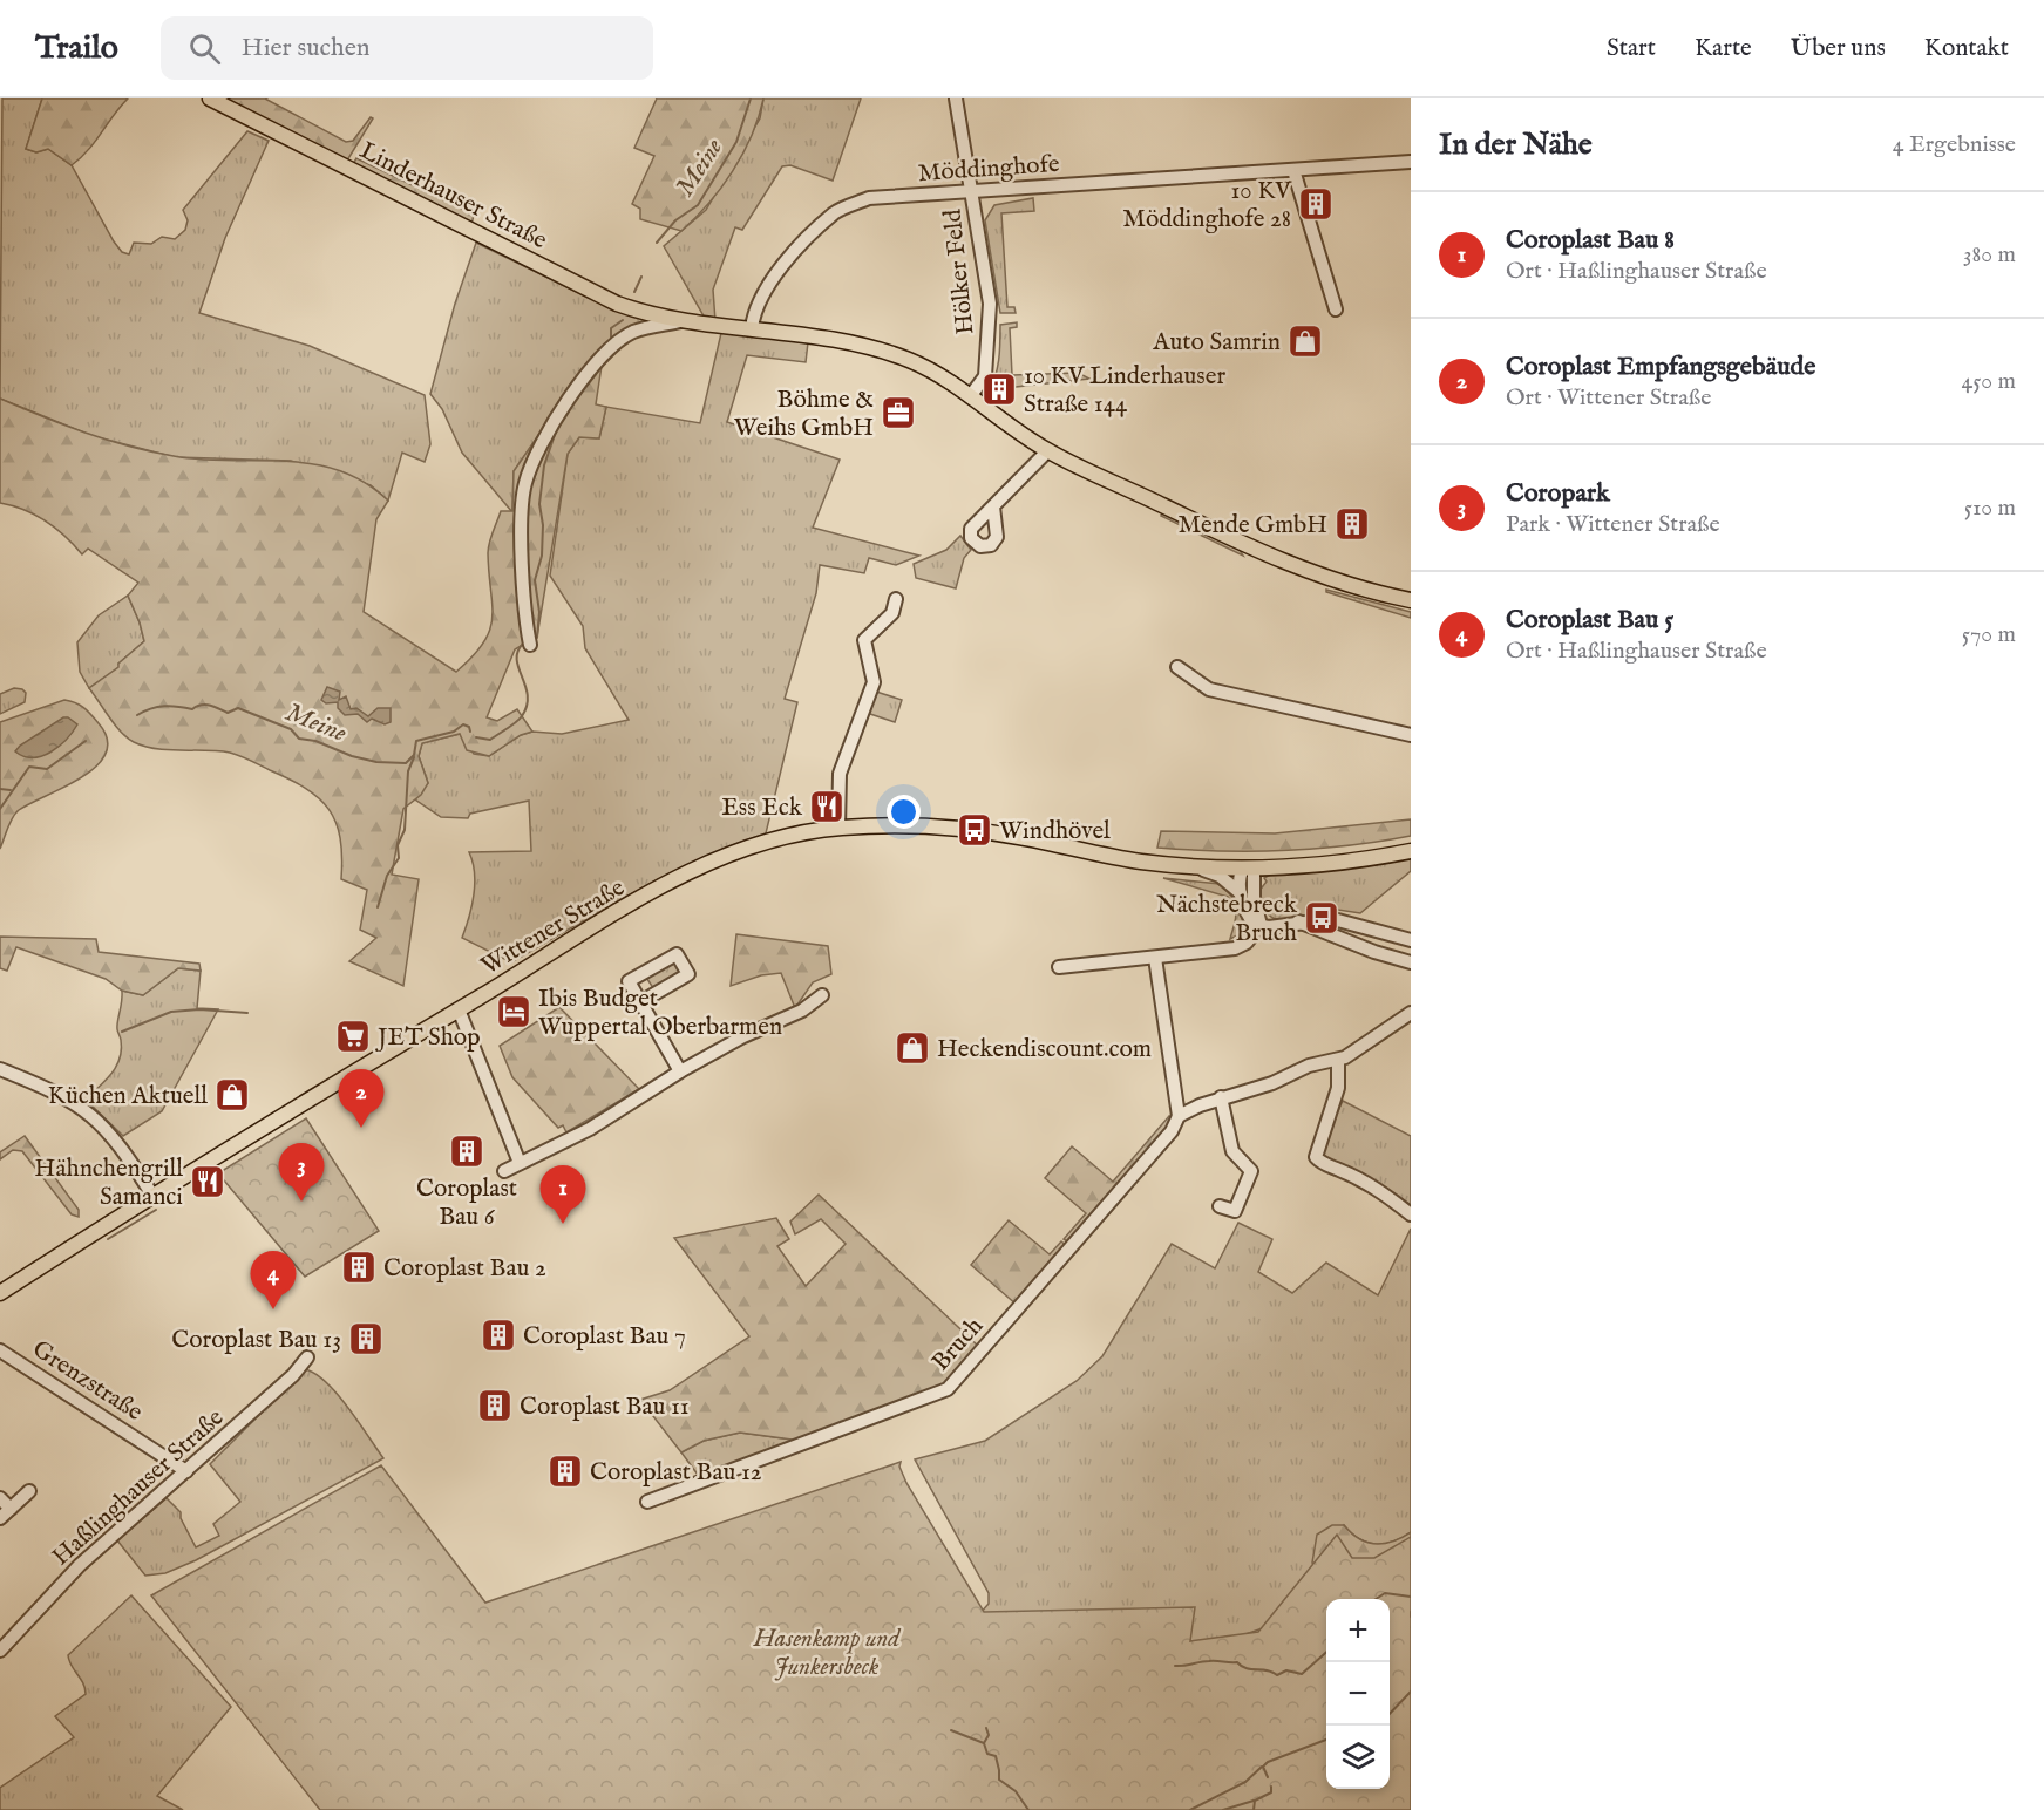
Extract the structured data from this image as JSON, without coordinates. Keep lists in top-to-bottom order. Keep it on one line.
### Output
{"streets":{"main road":["Linderhauser Straße","Wittener Straße"],"street":["Möddinghofe","Hölker Feld","Bruch","Grenzstraße","Haßlinghauser Straße"]},"crossings":[["Möddinghofe","Linderhauser Straße"],["Möddinghofe","Hölker Feld"],["Linderhauser Straße","Hölker Feld"],["Grenzstraße","Haßlinghauser Straße"]],"water":["Meine"],"parks":["Hasenkamp und Junkersbeck"],"places":{"building":["10 KV Möddinghofe 28","10 KV Linderhauser Straße 144","Mende GmbH","Coroplast Bau 6","Coroplast Bau 2","Coroplast Bau 7","Coroplast Bau 13","Coroplast Bau 11","Coroplast Bau 12"],"shop":["Auto Samrin","Heckendiscount.com","Küchen Aktuell"],"office":["Böhme & Weihs GmbH"],"restaurant":["Ess Eck","Hähnchengrill Samanci"],"bus stop":["Windhövel","Nächstebreck Bruch"],"hotel":["Ibis Budget Wuppertal Oberbarmen"],"supermarket":["JET Shop"]},"page":{"header":"Trailo","search":"Hier suchen","nav":["Start","Karte","Über uns","Kontakt"],"heading":["In der Nähe","4 Ergebnisse"],"list":[{"mark":"1","name":"Coroplast Bau 8","note":"Ort · Haßlinghauser Straße","value":"380 m"},{"mark":"2","name":"Coroplast Empfangsgebäude","note":"Ort · Wittener Straße","value":"450 m"},{"mark":"3","name":"Coropark","note":"Park · Wittener Straße","value":"510 m"},{"mark":"4","name":"Coroplast Bau 5","note":"Ort · Haßlinghauser Straße","value":"570 m"}],"pins":["2","3","1","4"],"map_buttons":["+","−"]}}
